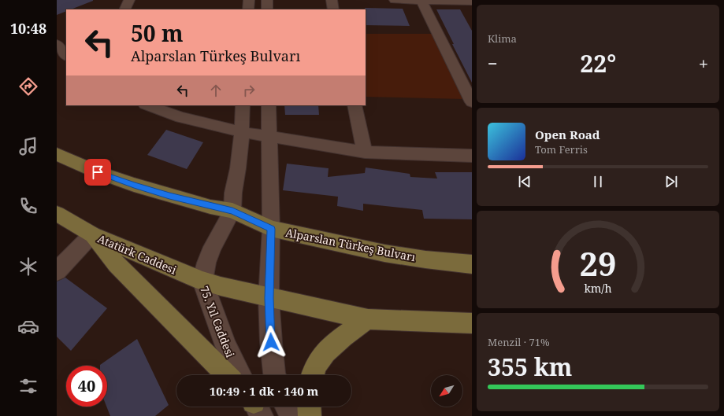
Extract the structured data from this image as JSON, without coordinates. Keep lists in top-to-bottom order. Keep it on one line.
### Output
{"streets":{"main road":["Alparslan Türkeş Bulvarı","Atatürk Caddesi"],"street":["75. Yıl Caddesi"]},"crossings":[["Alparslan Türkeş Bulvarı","75. Yıl Caddesi"],["Atatürk Caddesi","75. Yıl Caddesi"]],"north":"bottom left","page":{"tabs":"10:48","tile":["Klima",["Menzil · 71%","355 km"]],"turn":["50 m","Alparslan Türkeş Bulvarı"],"heat":["−","22°","+"],"song":["Open Road","Tom Ferris"],"limit":"40","trip":"10:49 · 1 dk · 140 m","gauge":["29","km/h"]}}
